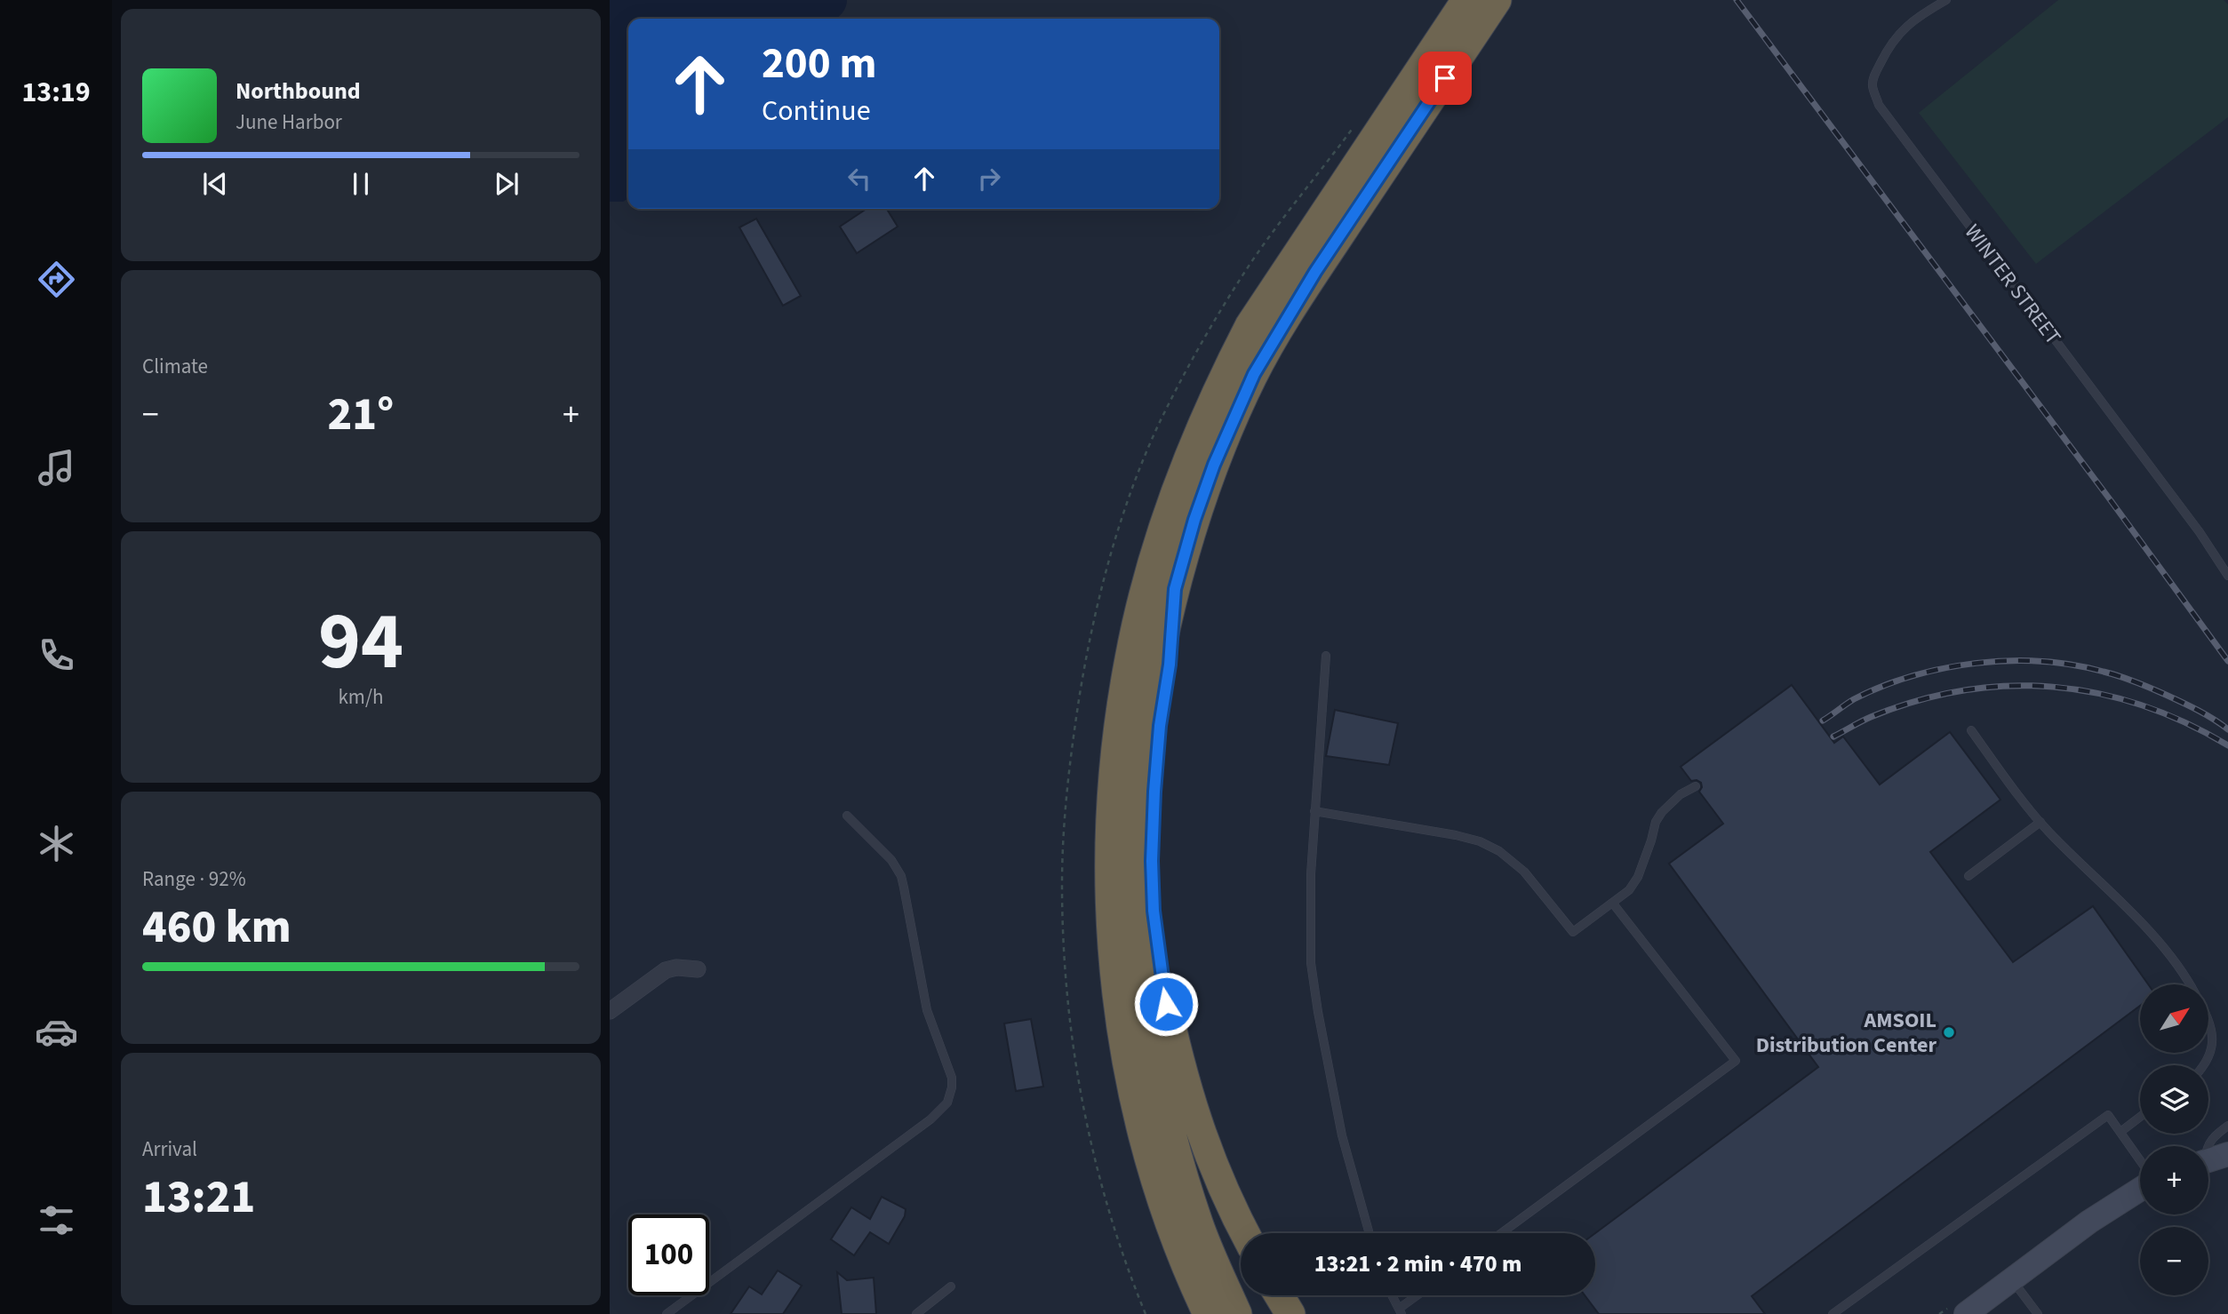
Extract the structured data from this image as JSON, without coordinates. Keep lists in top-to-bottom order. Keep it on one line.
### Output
{"streets":{"lane":["WINTER STREET"]},"places":["AMSOIL Distribution Center"],"north":"top right","page":{"tabs":"13:19","turn":["200 m","Continue"],"song":["Northbound","June Harbor"],"tile":["Climate",["94","km/h"],["Range · 92%","460 km"],["Arrival","13:21"]],"heat":["−","21°","+"],"map_buttons":["+","−"],"limit":"100","trip":"13:21 · 2 min · 470 m"}}
